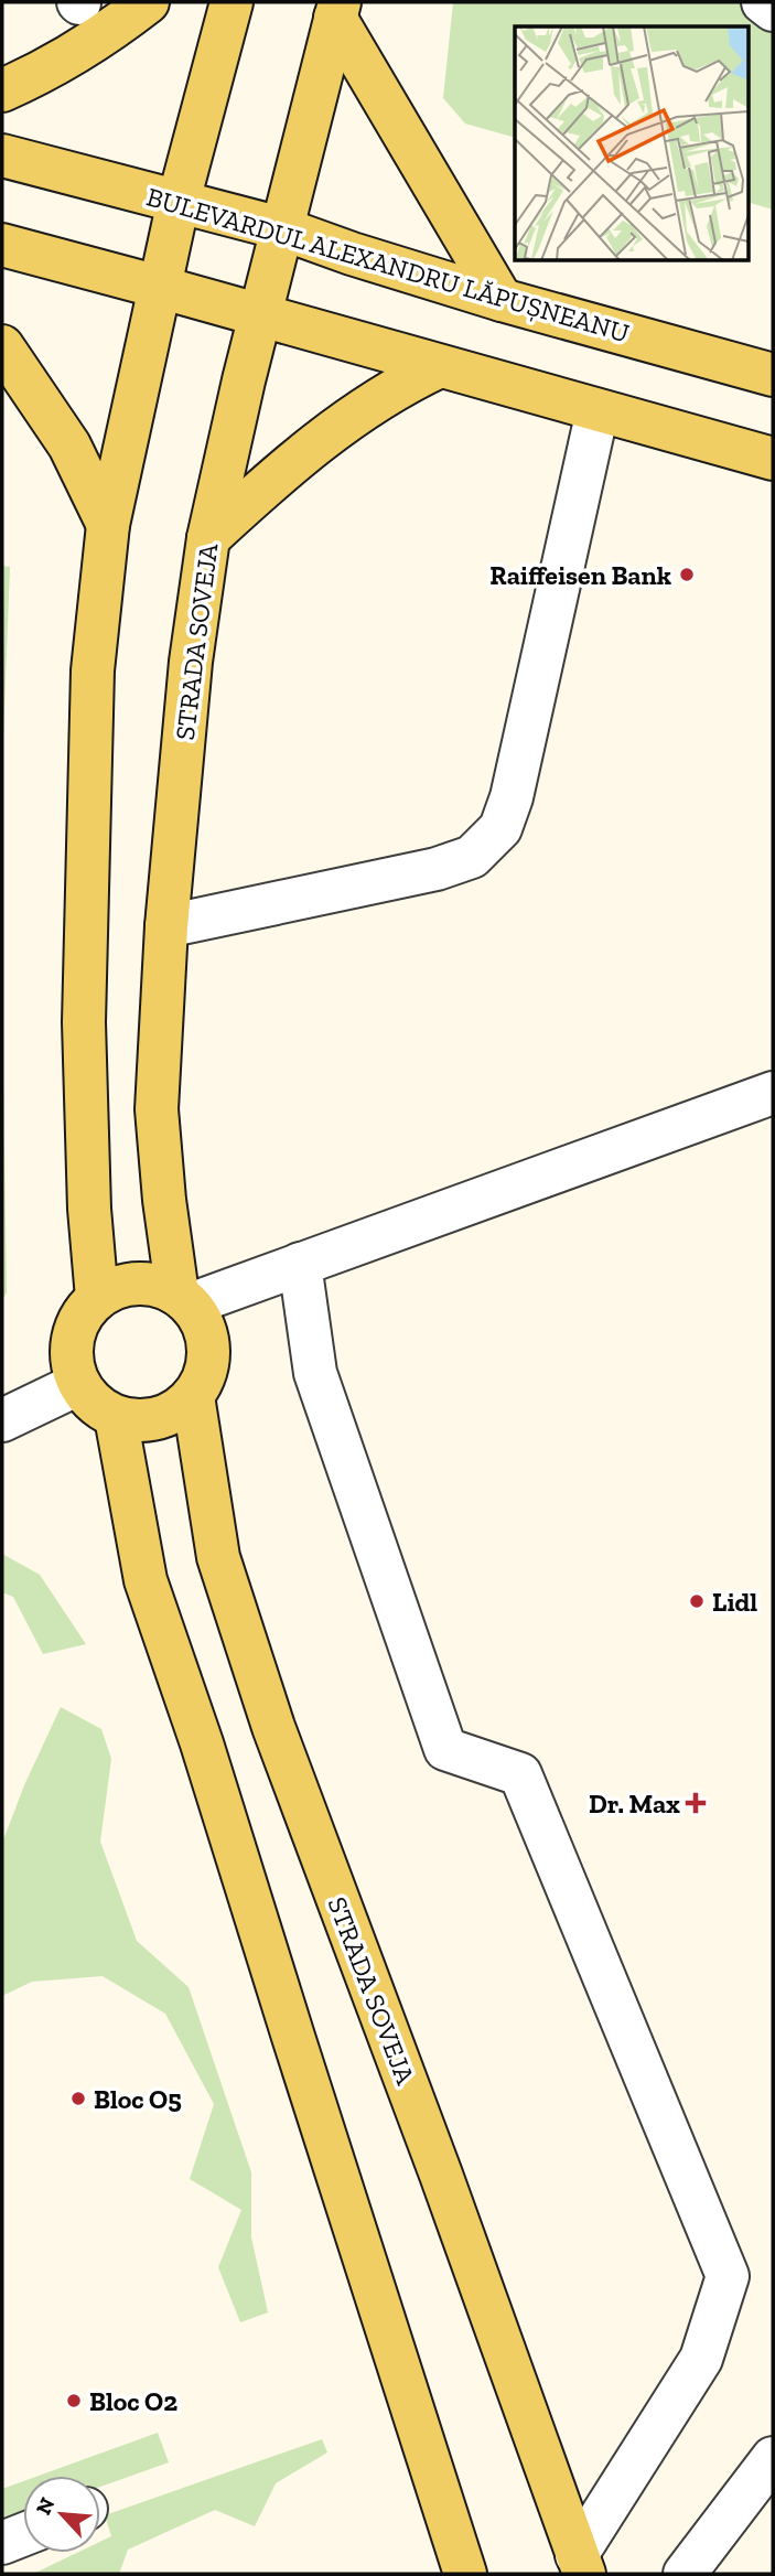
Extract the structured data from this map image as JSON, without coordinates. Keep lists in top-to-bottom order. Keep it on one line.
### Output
{"streets":{"main road":["BULEVARDUL ALEXANDRU LĂPUȘNEANU","STRADA SOVEJA"]},"crossings":[["BULEVARDUL ALEXANDRU LĂPUȘNEANU","STRADA SOVEJA"]],"places":{"other":["Raiffeisen Bank","Lidl","Bloc O5","Bloc O2"],"health":["Dr. Max"]},"north":"top left"}
